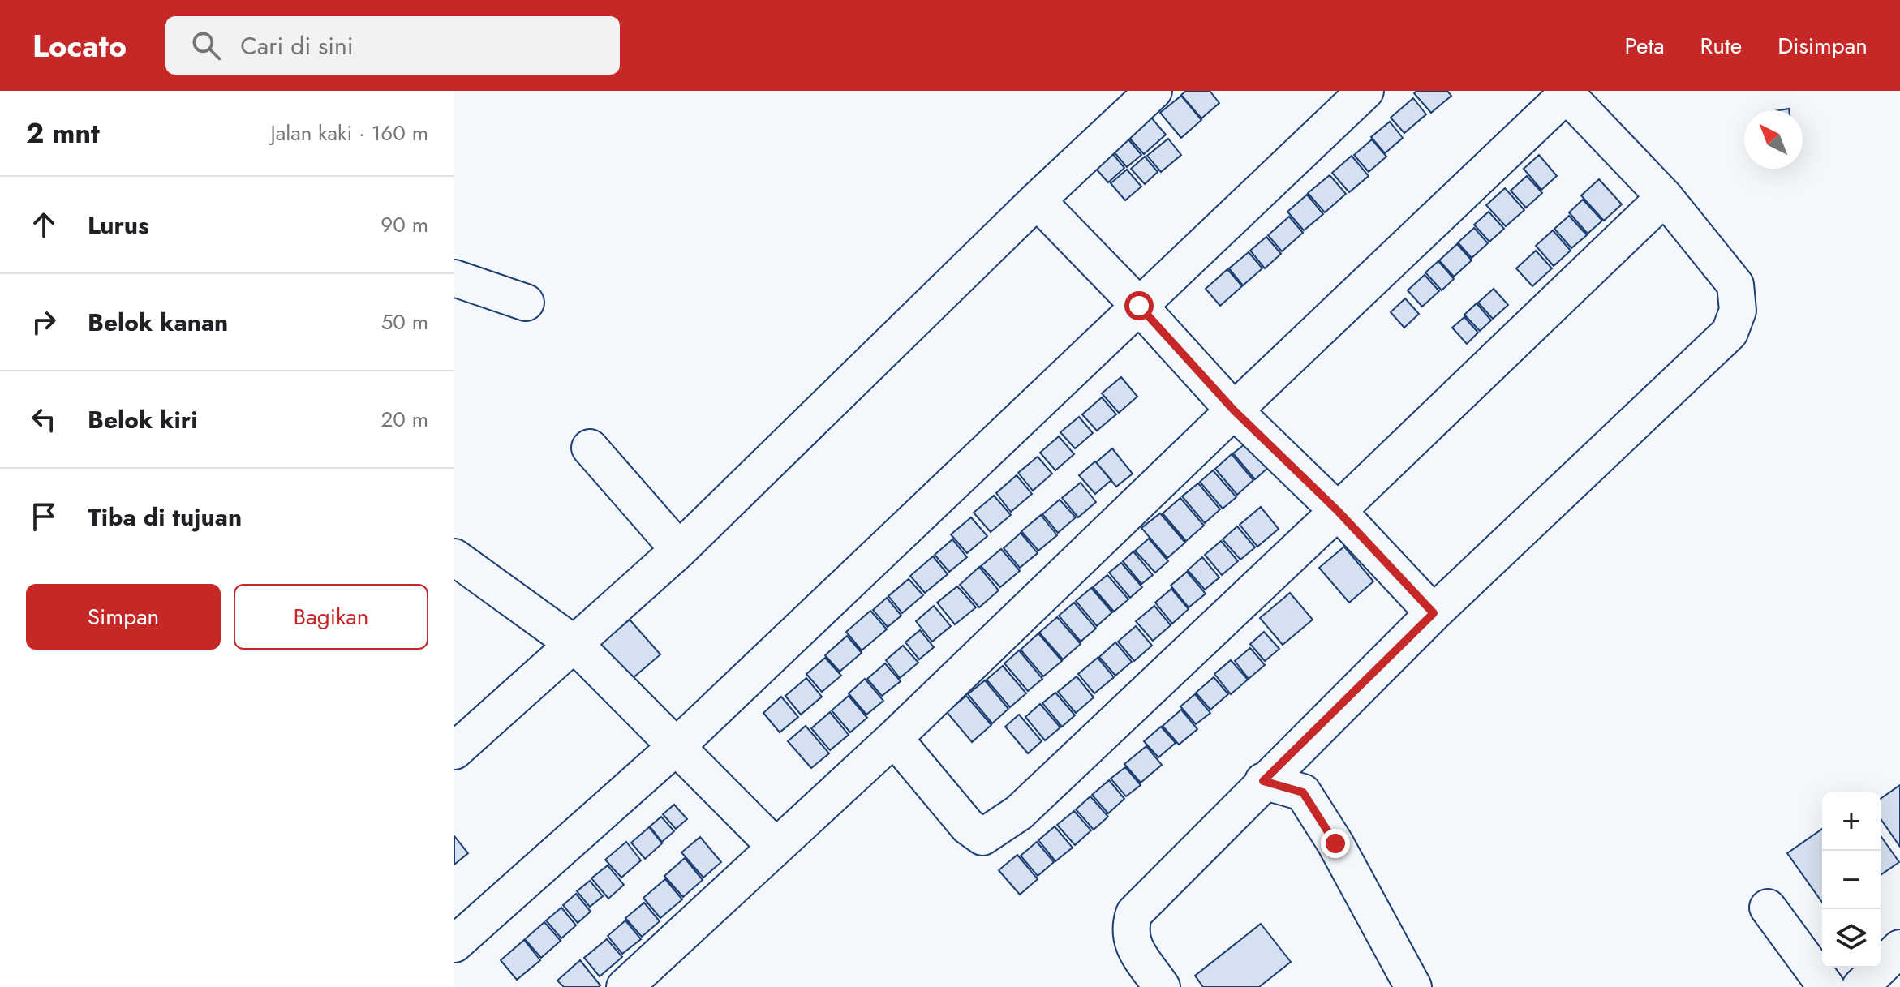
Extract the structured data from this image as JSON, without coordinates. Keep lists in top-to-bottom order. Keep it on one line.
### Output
{"north":"top left","page":{"header":"Locato","search":"Cari di sini","nav":["Peta","Rute","Disimpan"],"heading":["2 mnt","Jalan kaki · 160 m"],"list":[["Lurus","90 m"],["Belok kanan","50 m"],["Belok kiri","20 m"],"Tiba di tujuan"],"buttons":["Simpan","Bagikan"],"map_buttons":["+","−"]}}
